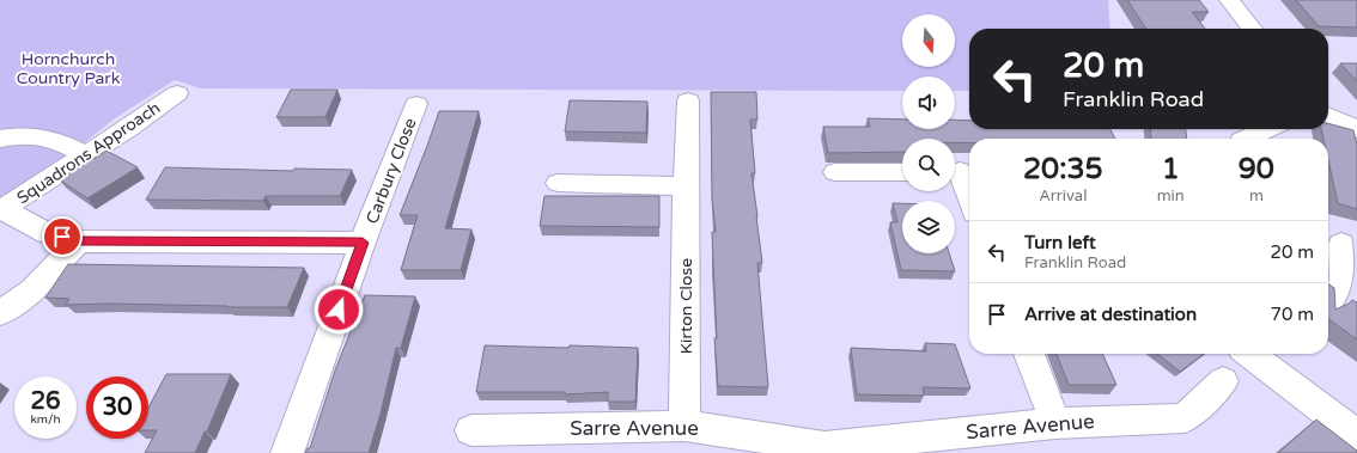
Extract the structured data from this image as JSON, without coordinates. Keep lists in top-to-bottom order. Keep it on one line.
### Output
{"streets":{"street":["Squadrons Approach","Carbury Close","Kirton Close","Sarre Avenue"]},"crossings":[["Kirton Close","Sarre Avenue"]],"parks":["Hornchurch Country Park"],"north":"bottom","page":{"turn":["20 m","Franklin Road"],"eta":["20:35","Arrival","1","min","90","m"],"list":[{"name":"Turn left","note":"Franklin Road","value":"20 m"},{"name":"Arrive at destination","value":"70 m"}],"speed":"26 km/h","limit":"30"}}
